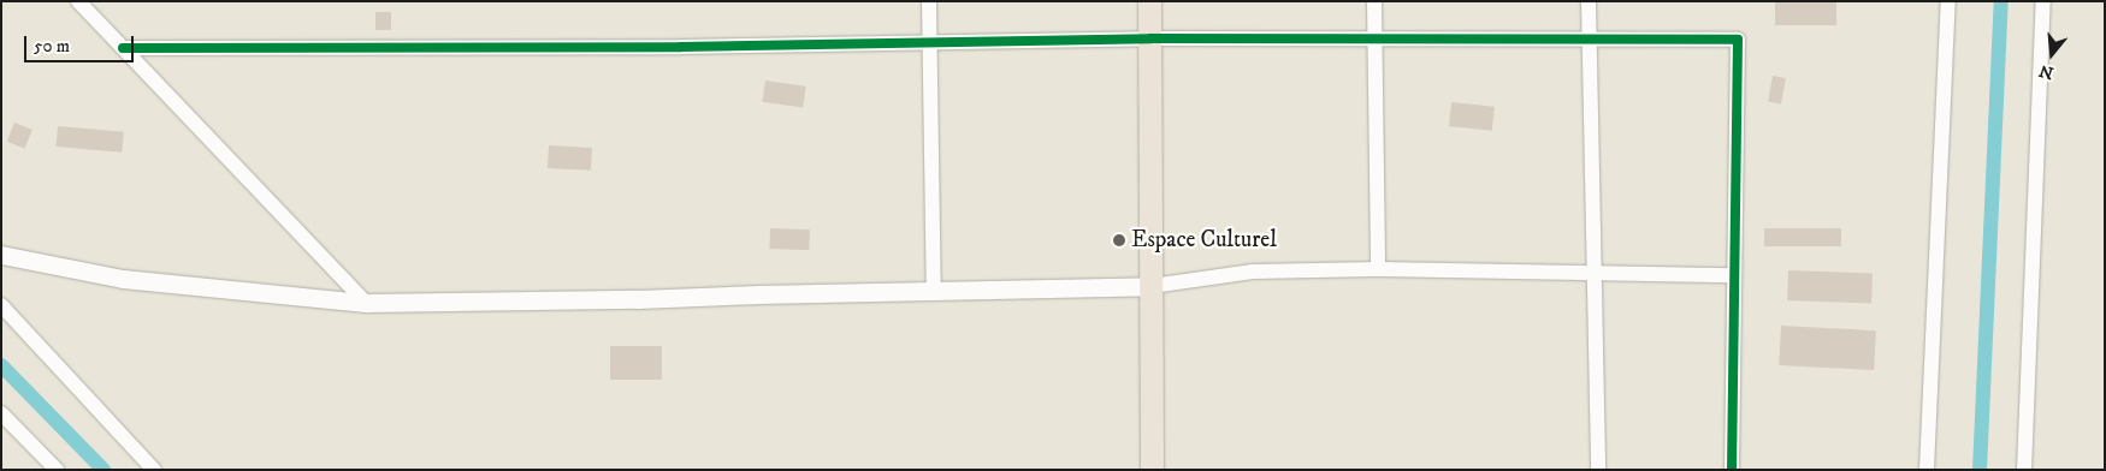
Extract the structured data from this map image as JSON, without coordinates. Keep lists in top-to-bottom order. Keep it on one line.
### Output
{"places":["Espace Culturel"],"scale_bar":"50 m","north":"bottom"}
